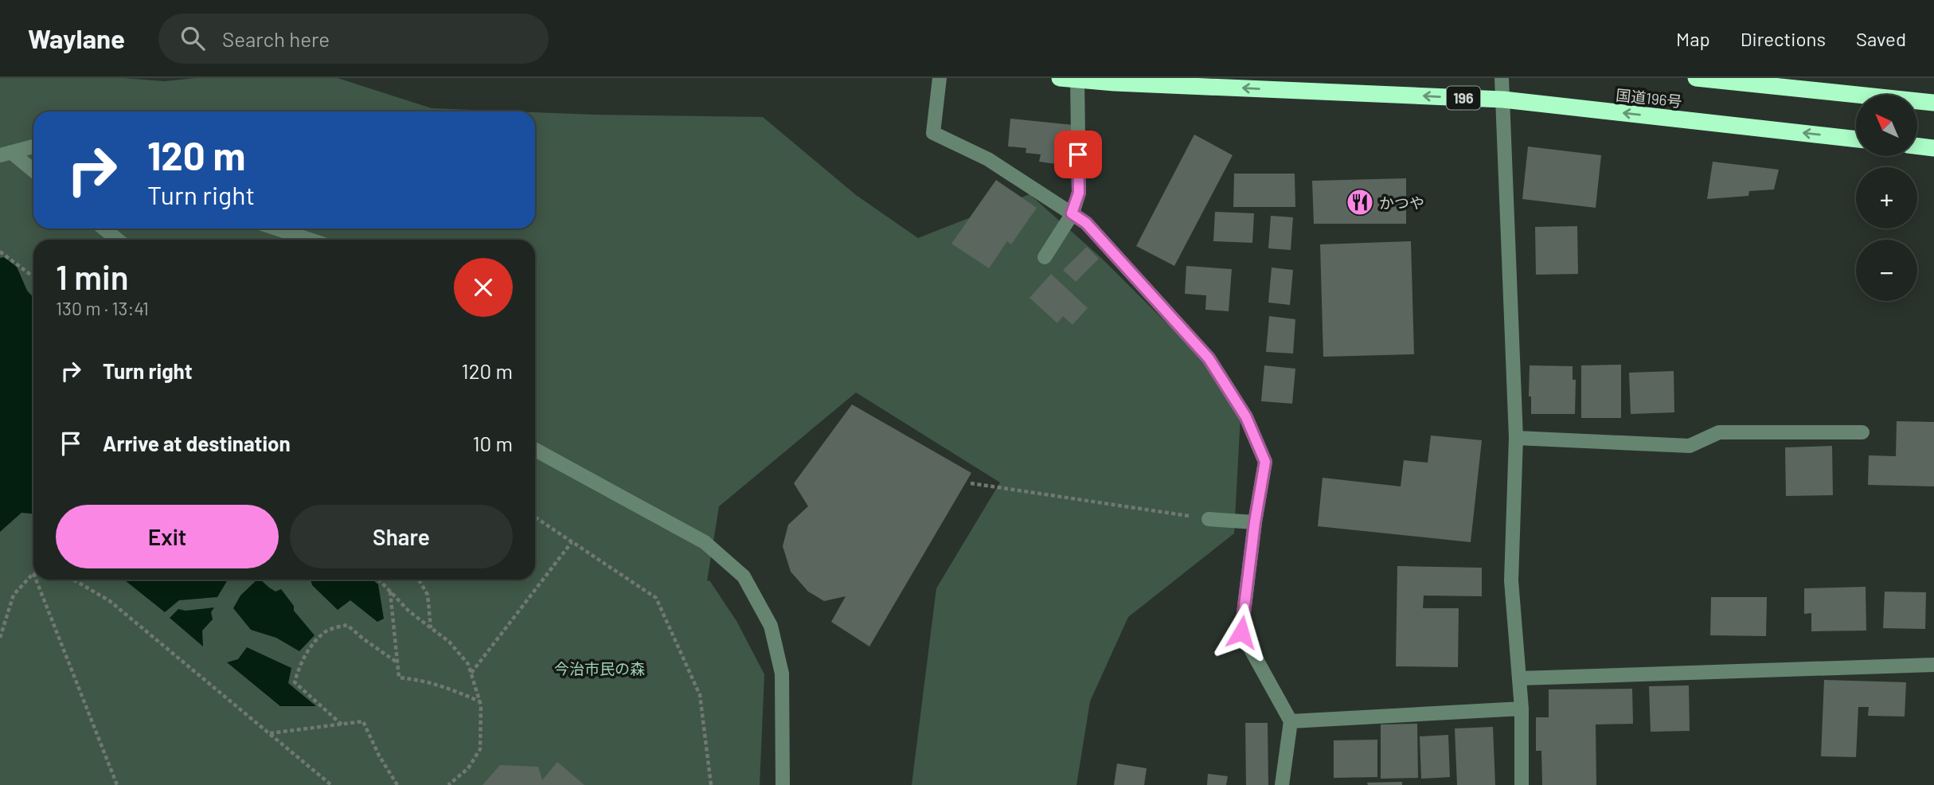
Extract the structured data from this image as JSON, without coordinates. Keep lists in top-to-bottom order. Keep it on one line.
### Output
{"streets":{"highway":["196","国道196号"]},"one_way":["国道196号"],"parks":["今治市民の森"],"places":{"restaurant":["かつや"]},"north":"top left","page":{"header":"Waylane","search":"Search here","nav":["Map","Directions","Saved"],"map_buttons":["+","−"],"turn":["120 m","Turn right"],"heading":["1 min","130 m · 13:41"],"list":[{"name":"Turn right","value":"120 m"},{"name":"Arrive at destination","value":"10 m"}],"buttons":["Exit","Share"]}}
